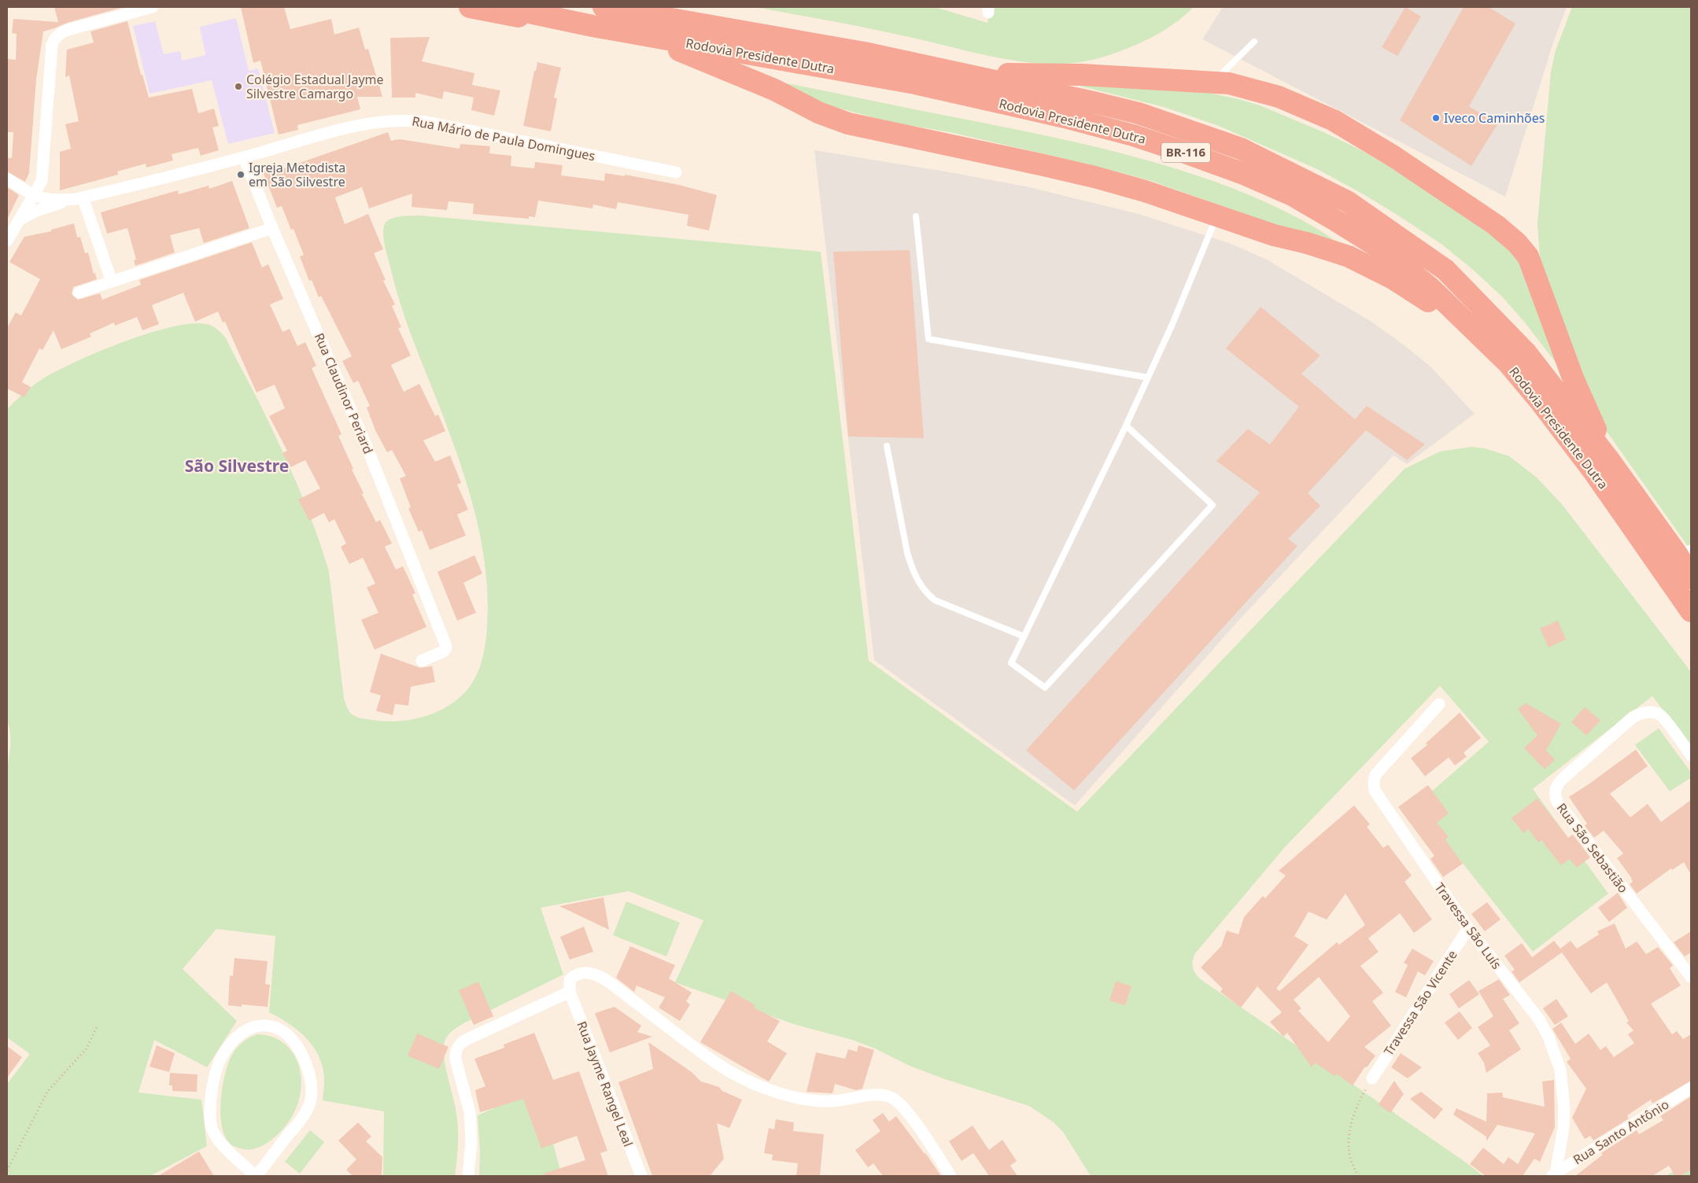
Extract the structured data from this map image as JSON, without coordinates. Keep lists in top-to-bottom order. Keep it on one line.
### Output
{"streets":{"highway":["Rodovia Presidente Dutra","BR-116"],"street":["Rua Mário de Paula Domingues","Rua Claudinor Periard","Rua São Sebastião","Travessa São Luís","Travessa São Vicente","Rua Jayme Rangel Leal","Rua Santo Antônio"]},"crossings":[["Rua Mário de Paula Domingues","Rua Claudinor Periard"],["Travessa São Luís","Travessa São Vicente"],["Travessa São Luís","Rua Santo Antônio"]],"districts":["São Silvestre"],"places":["Colégio Estadual Jayme Silvestre Camargo","Iveco Caminhões","Igreja Metodista em São Silvestre"]}
